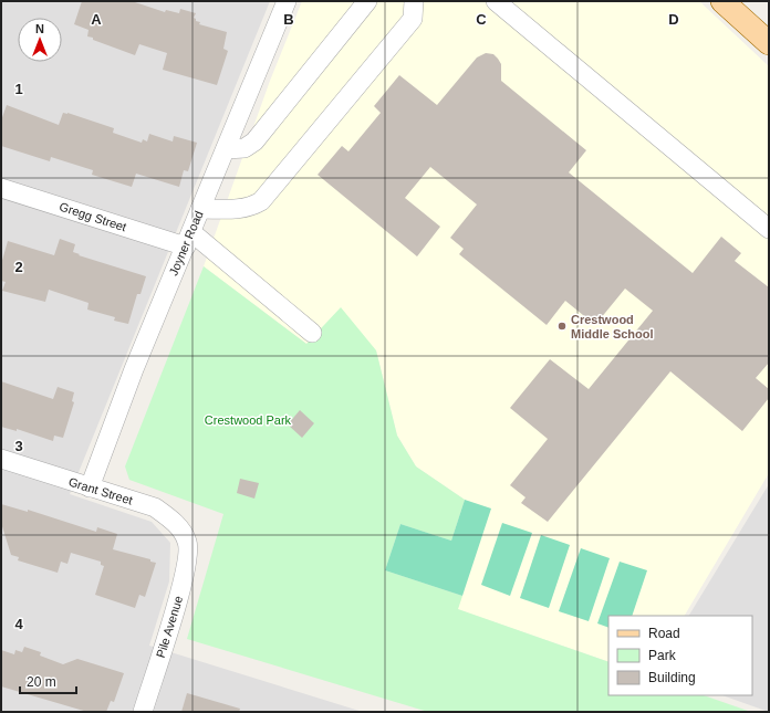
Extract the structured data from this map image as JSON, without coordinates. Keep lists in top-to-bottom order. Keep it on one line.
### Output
{"streets":{"street":["Gregg Street","Joyner Road","Grant Street","Pile Avenue"]},"crossings":[["Gregg Street","Joyner Road"],["Joyner Road","Grant Street"],["Grant Street","Pile Avenue"]],"parks":["Crestwood Park"],"places":["Crestwood Middle School"],"legend":["Road","Park","Building"],"scale_bar":"20 m","north":"top","grid":{"columns":["A","B","C","D"],"rows":["1","2","3","4"]}}
